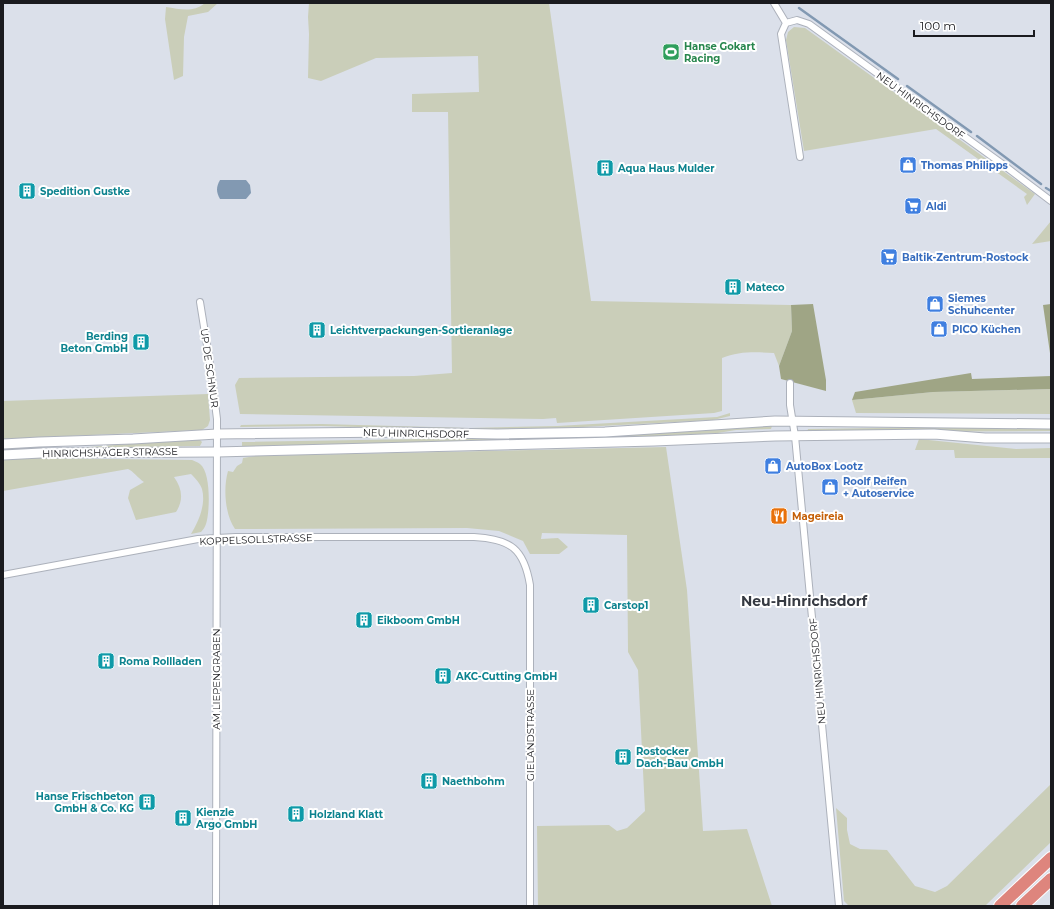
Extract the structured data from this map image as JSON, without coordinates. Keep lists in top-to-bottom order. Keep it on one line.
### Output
{"streets":{"main road":["NEU HINRICHSDORF","HINRICHSHÄGER STRASSE"],"street":["UP DE SCHNUR","KOPPELSOLLSTRASSE","AM LIEPENGRABEN","GIELANDSTRASSE"]},"crossings":[["NEU HINRICHSDORF","UP DE SCHNUR"],["NEU HINRICHSDORF","HINRICHSHÄGER STRASSE"],["NEU HINRICHSDORF","AM LIEPENGRABEN"],["UP DE SCHNUR","HINRICHSHÄGER STRASSE"],["UP DE SCHNUR","AM LIEPENGRABEN"],["HINRICHSHÄGER STRASSE","AM LIEPENGRABEN"],["KOPPELSOLLSTRASSE","AM LIEPENGRABEN"],["KOPPELSOLLSTRASSE","GIELANDSTRASSE"]],"districts":["Neu-Hinrichsdorf"],"places":{"sports":["Hanse Gokart Racing"],"shop":["Thomas Philipps","Siemes Schuhcenter","PICO Küchen","AutoBox Lootz","Roolf Reifen + Autoservice"],"building":["Aqua Haus Mulder","Spedition Gustke","Mateco","Leichtverpackungen-Sortieranlage","Berding Beton GmbH","Carstop1","Eikboom GmbH","Roma Rollladen","AKC-Cutting GmbH","Rostocker Dach-Bau GmbH","Naethbohm","Hanse Frischbeton GmbH & Co. KG","Holzland Klatt","Kienzle Argo GmbH"],"supermarket":["Aldi","Baltik-Zentrum-Rostock"],"restaurant":["Mageireia"]},"scale_bar":"100 m"}
